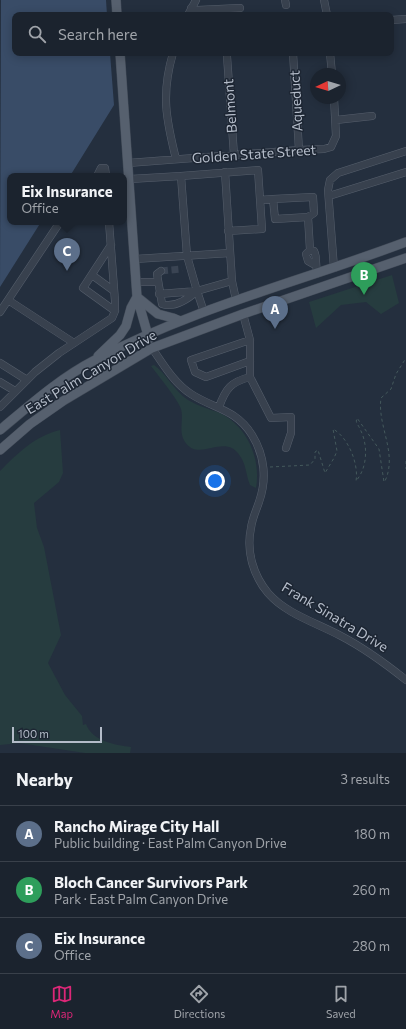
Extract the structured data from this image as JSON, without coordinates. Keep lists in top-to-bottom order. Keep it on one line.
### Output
{"streets":{"main road":["East Palm Canyon Drive","Frank Sinatra Drive"],"street":["Aqueduct","Belmont","Golden State Street"]},"crossings":[["Aqueduct","Golden State Street"],["Belmont","Golden State Street"],["Golden State Street","Frank Sinatra Drive"],["East Palm Canyon Drive","Frank Sinatra Drive"]],"scale_bar":"100 m","north":"left","page":{"search":"Search here","popup":["Eix Insurance","Office"],"pins":["C","B","A"],"scale":"100 m","heading":["Nearby","3 results"],"list":[{"mark":"A","name":"Rancho Mirage City Hall","note":"Public building · East Palm Canyon Drive","value":"180 m"},{"mark":"B","name":"Bloch Cancer Survivors Park","note":"Park · East Palm Canyon Drive","value":"260 m"},{"mark":"C","name":"Eix Insurance","note":"Office","value":"280 m"}],"nav":["Map","Directions","Saved"]}}
